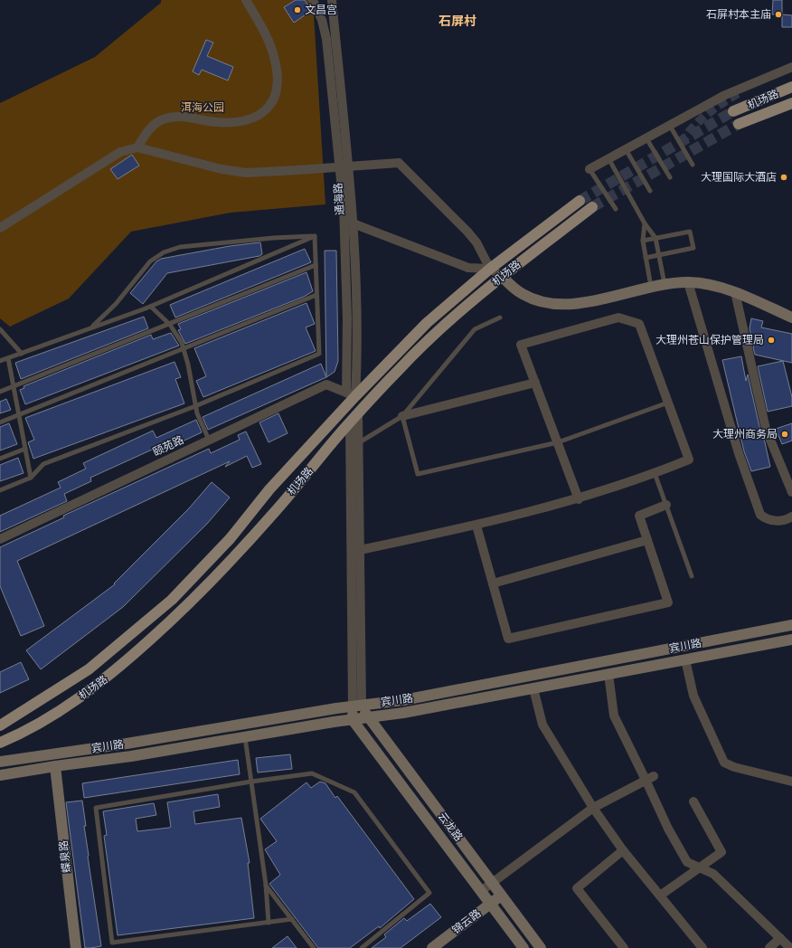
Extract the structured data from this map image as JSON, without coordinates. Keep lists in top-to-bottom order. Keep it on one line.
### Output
{"streets":{"main road":["机场路","宾川路","云龙路","蝶泉路","锦云路"],"street":["通海路","颐苑路"]},"crossings":[["机场路","通海路"],["机场路","颐苑路"],["通海路","颐苑路"],["宾川路","云龙路"],["宾川路","蝶泉路"],["云龙路","锦云路"]],"districts":["石屏村"],"parks":["洱海公园"],"places":["文昌宫","石屏村本主庙","大理国际大酒店","大理州苍山保护管理局","大理州商务局"]}
